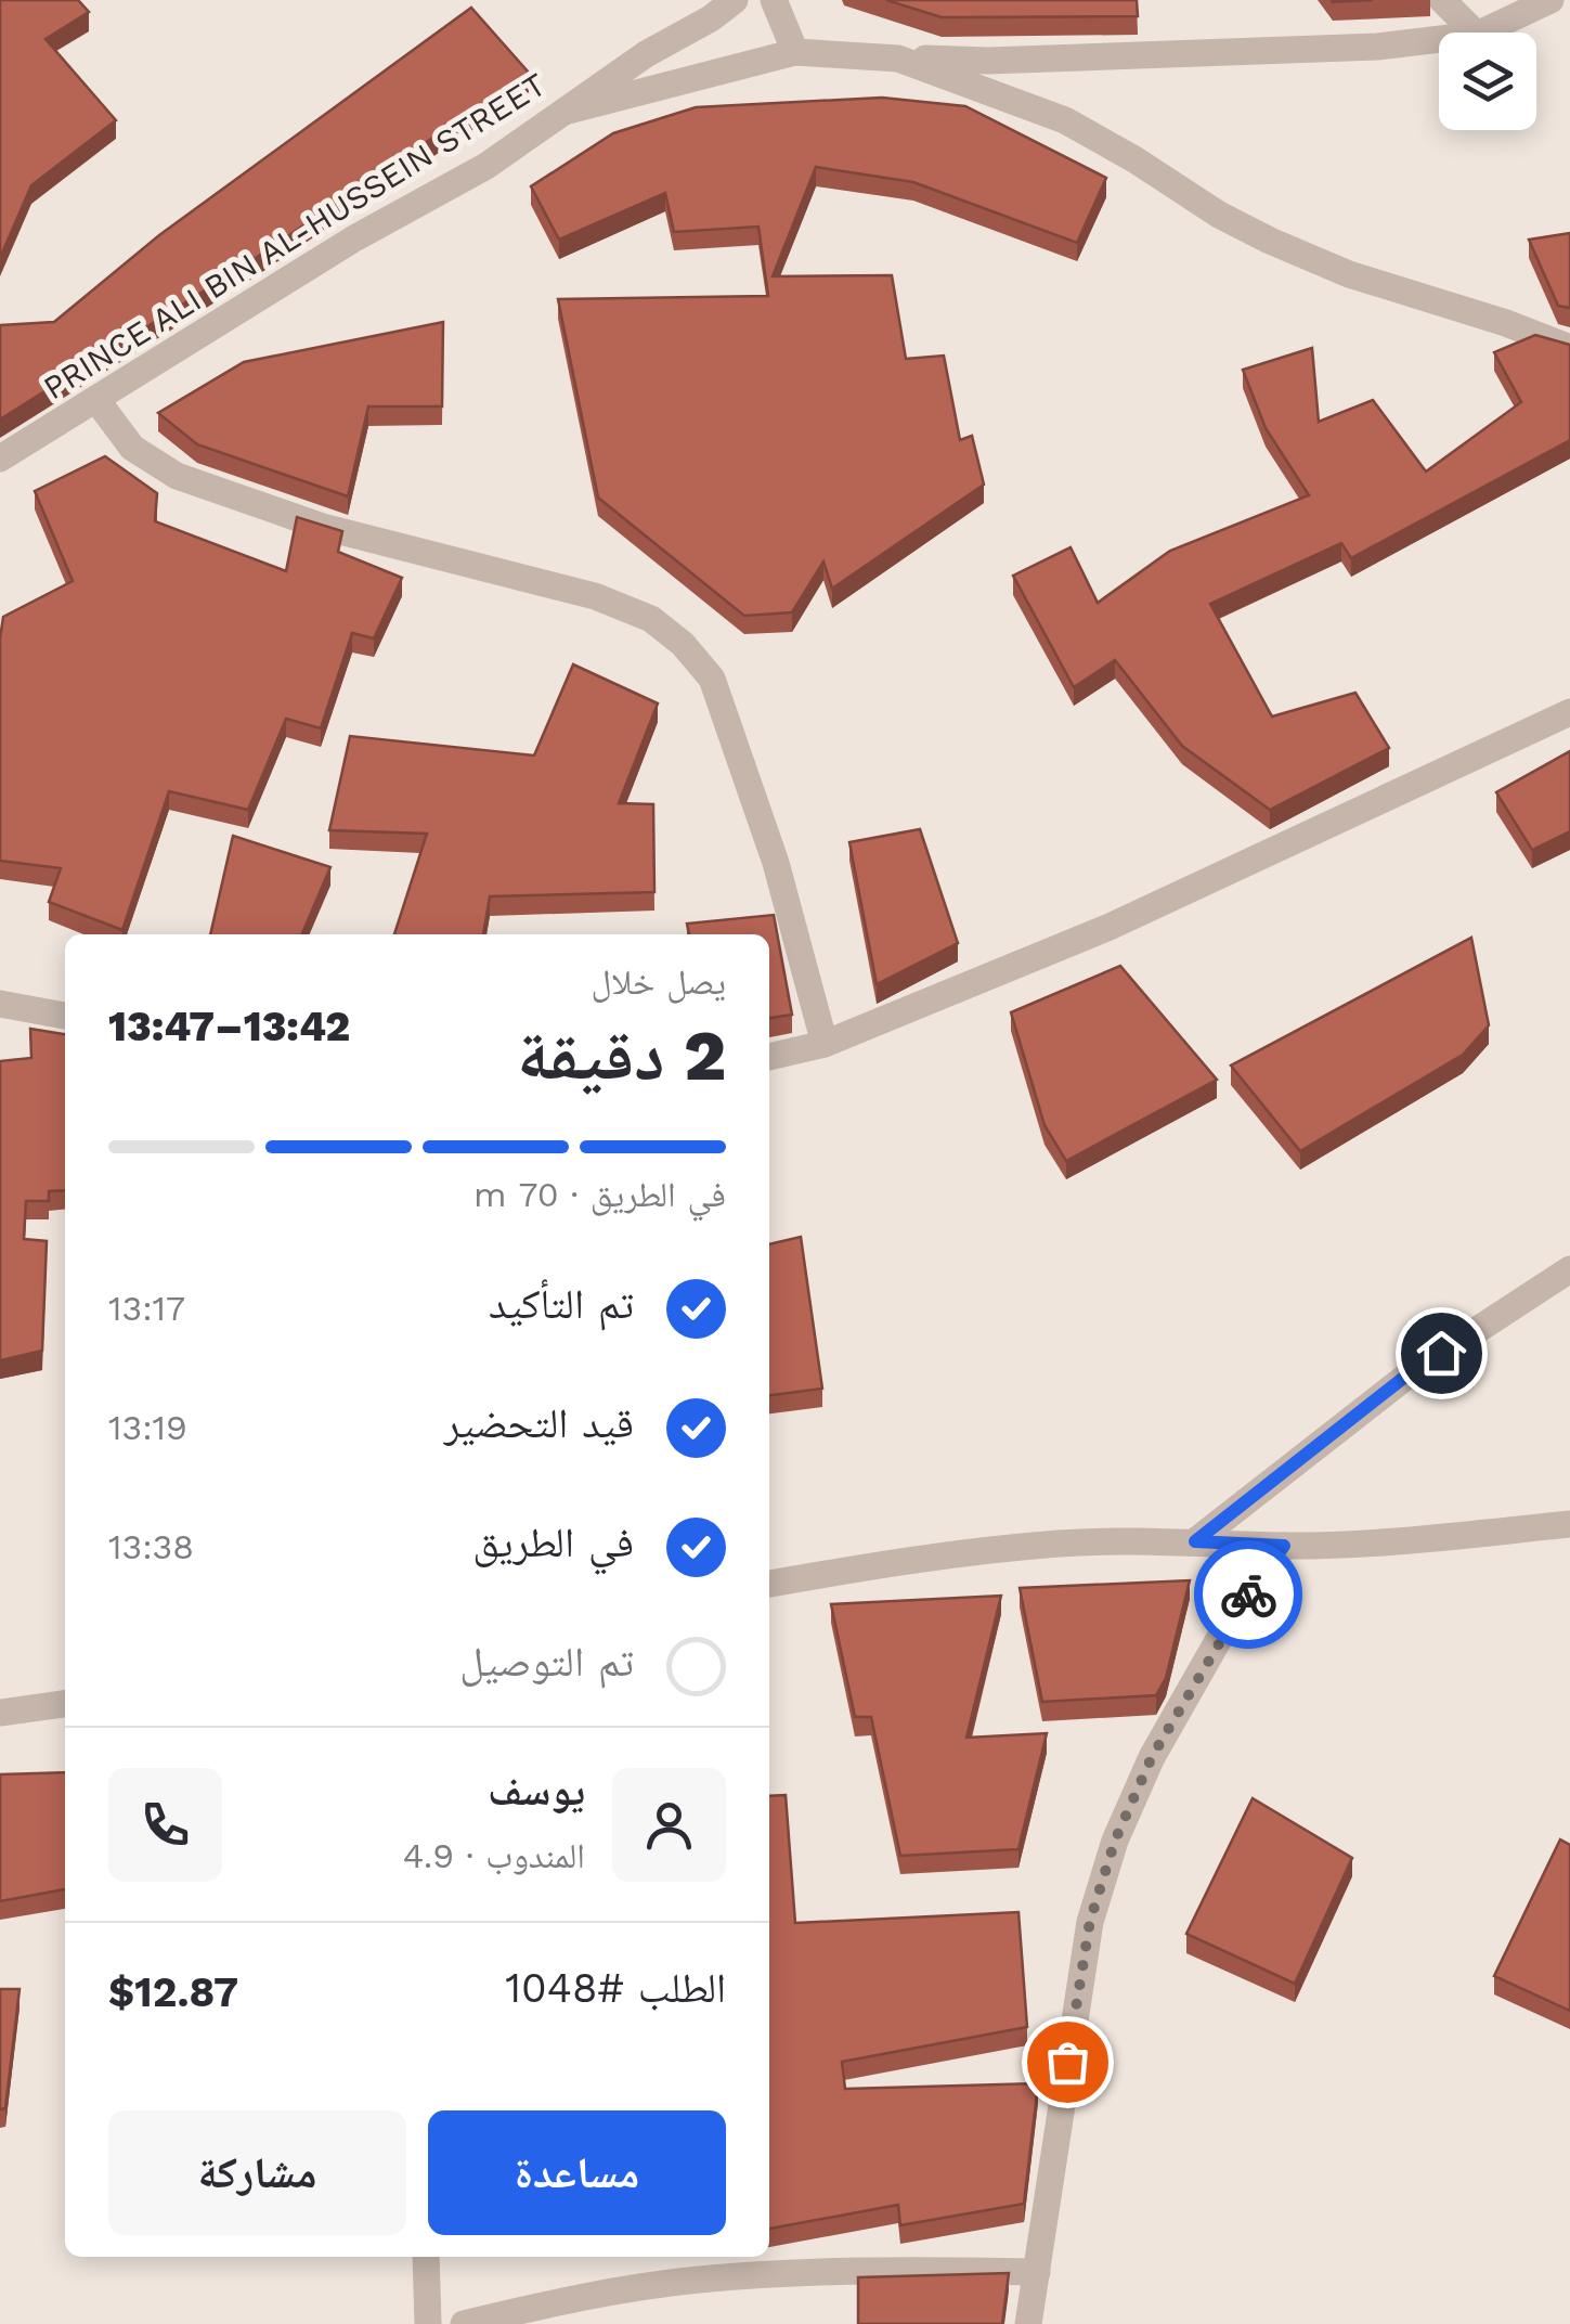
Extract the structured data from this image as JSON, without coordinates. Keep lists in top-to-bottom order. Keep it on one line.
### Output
{"streets":{"street":["PRINCE ALI BIN AL-HUSSEIN STREET"]},"page":{"heading":["2 دقيقة","يصل خلال","13:42–13:47"],"panel":["يوسف","المندوب · 4.9","الطلب #1048","$12.87"],"bar":"في الطريق · 70 m","list":[["تم التأكيد","13:17"],["قيد التحضير","13:19"],["في الطريق","13:38"],"تم التوصيل"],"buttons":["مساعدة","مشاركة"]}}
